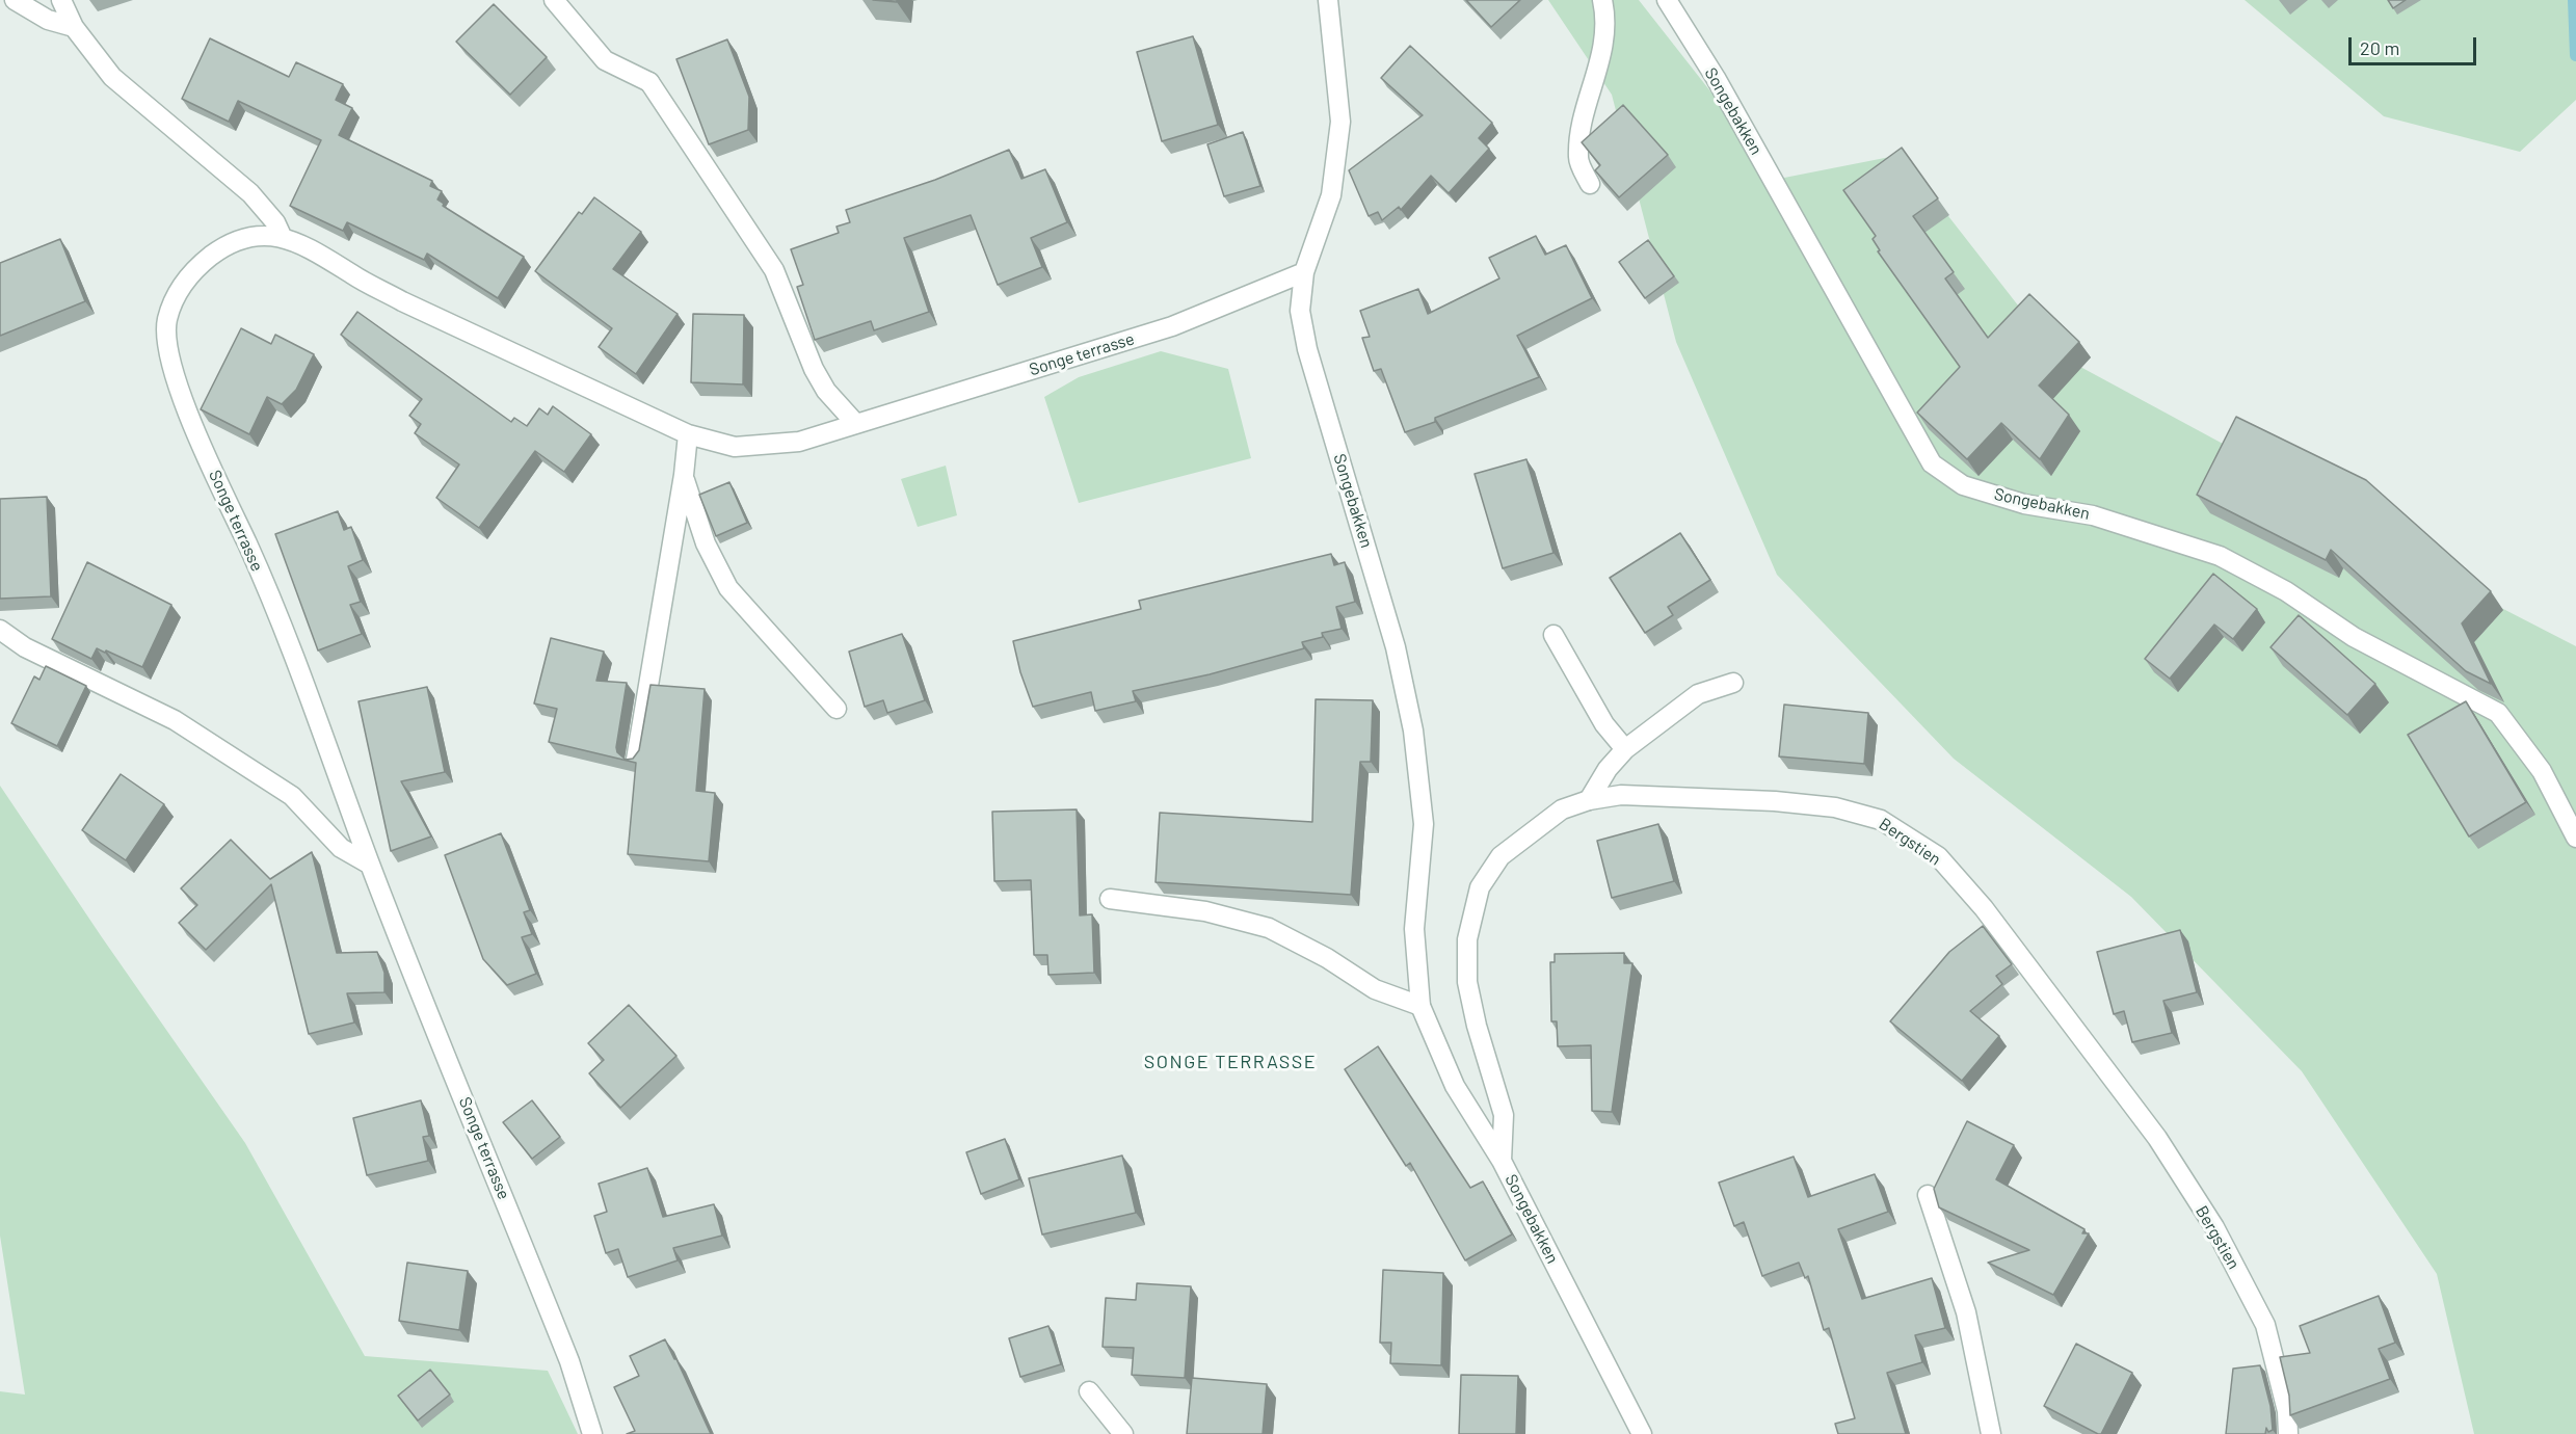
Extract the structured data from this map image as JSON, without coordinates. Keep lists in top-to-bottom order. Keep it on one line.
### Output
{"streets":{"street":["Songebakken","Songe terrasse","Bergstien"]},"crossings":[["Songebakken","Songe terrasse"],["Songebakken","Bergstien"]],"districts":["SONGE TERRASSE"],"scale_bar":"20 m"}
